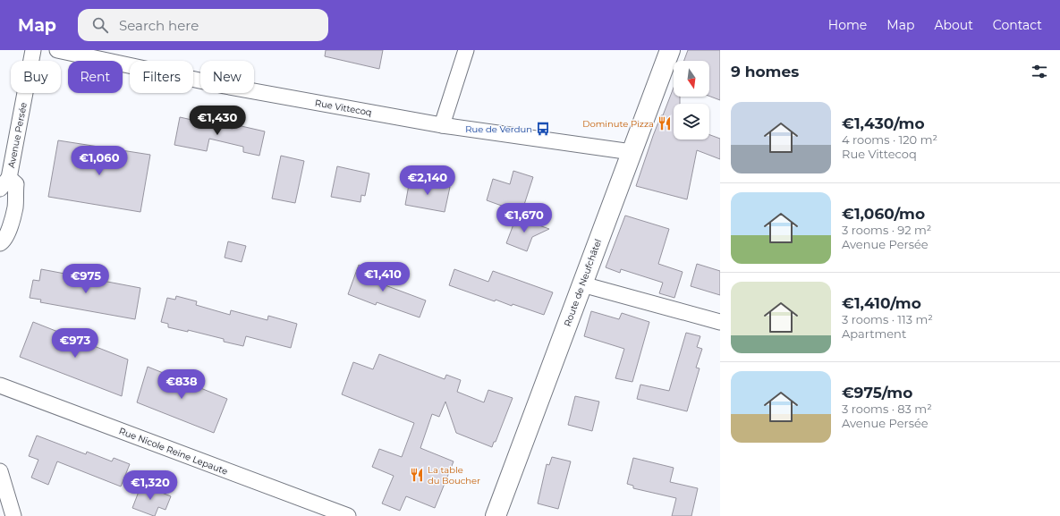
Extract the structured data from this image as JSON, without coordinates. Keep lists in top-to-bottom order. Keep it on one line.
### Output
{"streets":{"main road":["Route de Neufchâtel"],"street":["Rue Vittecoq","Avenue Persée","Rue Nicole Reine Lepaute"]},"crossings":[["Rue Vittecoq","Route de Neufchâtel"]],"places":{"restaurant":["Dominute Pizza","La table du Boucher"],"bus stop":["Rue de Verdun"]},"north":"bottom","page":{"header":"Map","search":"Search here","nav":["Home","Map","About","Contact"],"heading":"9 homes","chip":["Buy","Rent","Filters","New"],"list":[{"name":"€1,430/mo","note":"4 rooms · 120 m² · Rue Vittecoq"},{"name":"€1,060/mo","note":"3 rooms · 92 m² · Avenue Persée"},{"name":"€1,410/mo","note":"3 rooms · 113 m² · Apartment"},{"name":"€975/mo","note":"3 rooms · 83 m² · Avenue Persée"}],"price":["€1,430","€1,060","€2,140","€1,670","€1,410","€975","€973","€838","€1,320"]}}
